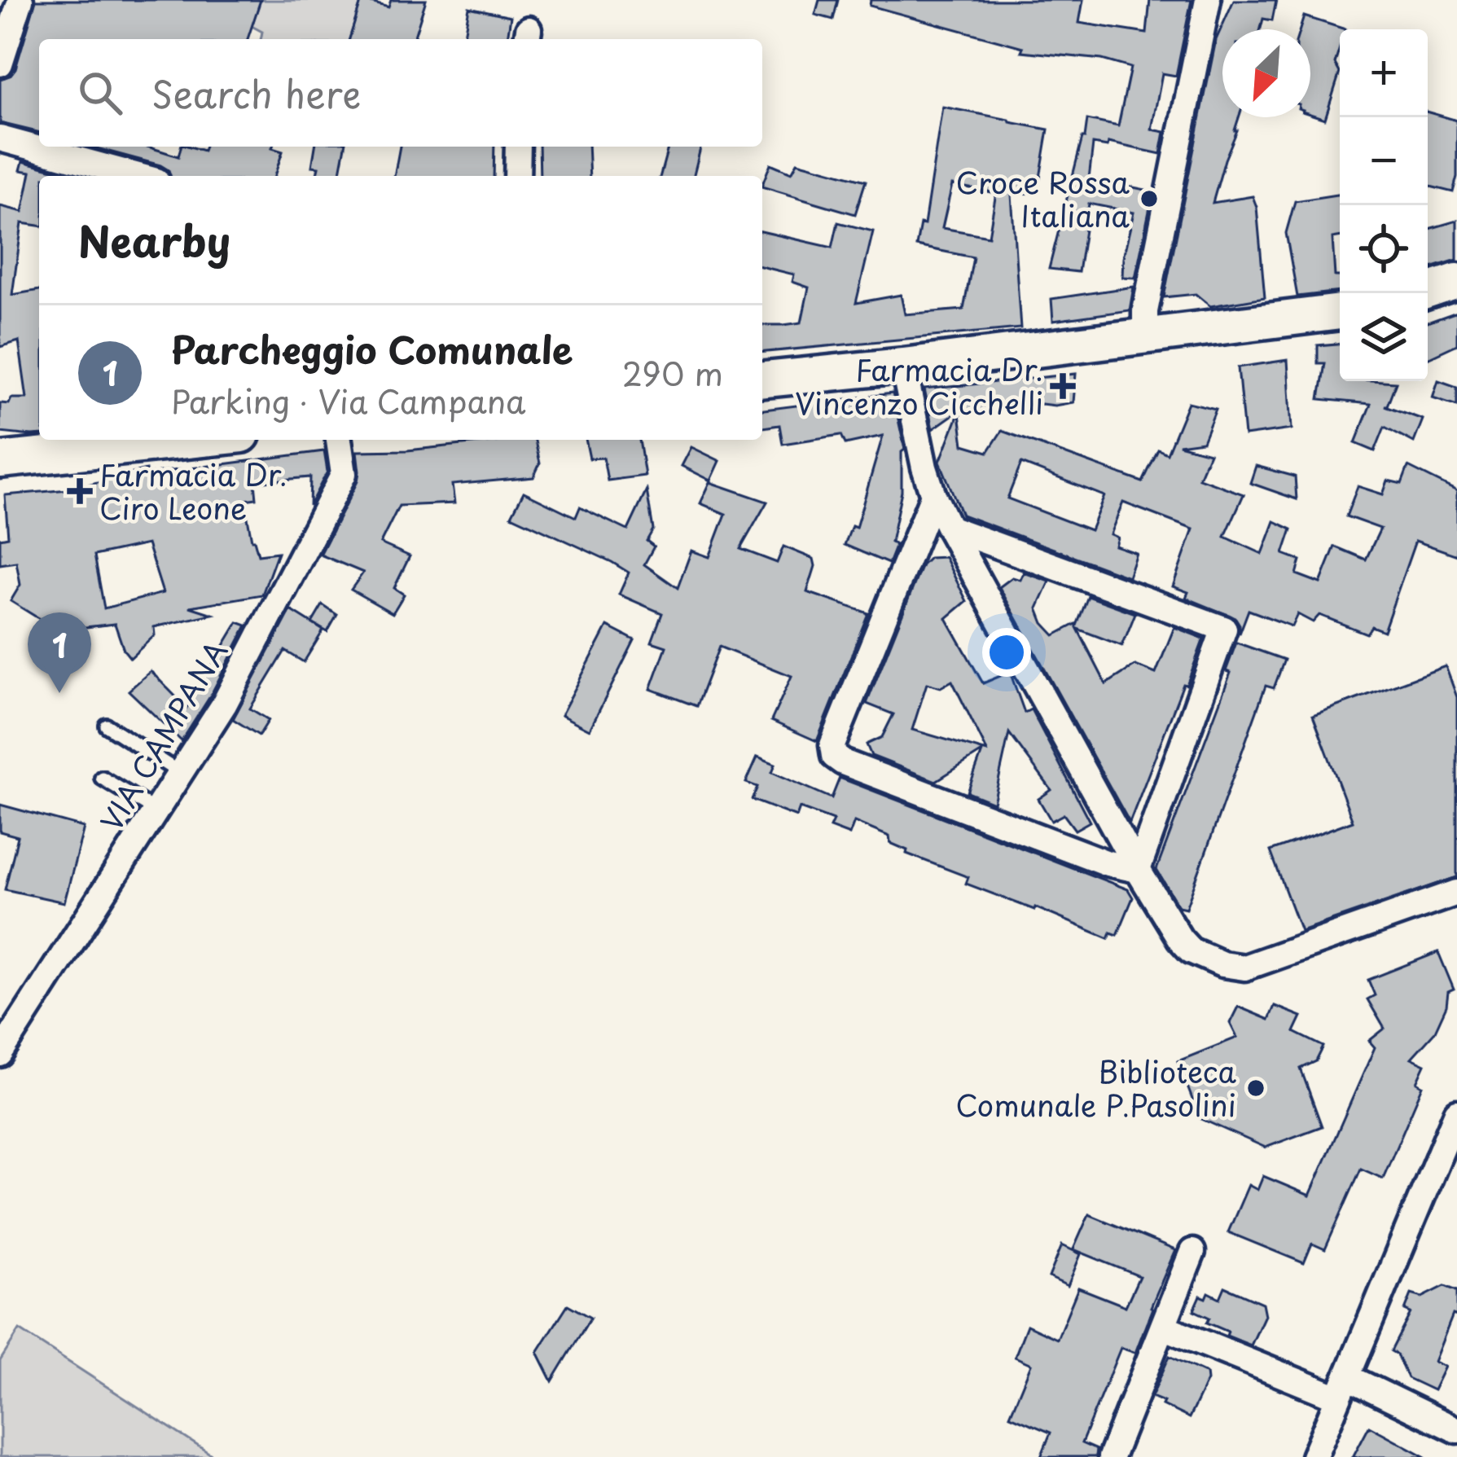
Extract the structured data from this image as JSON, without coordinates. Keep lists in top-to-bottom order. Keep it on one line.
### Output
{"streets":{"street":["VIA CAMPANA"]},"places":{"other":["Croce Rossa Italiana","Biblioteca Comunale P.Pasolini"],"health":["Farmacia Dr. Vincenzo Cicchelli","Farmacia Dr. Ciro Leone"]},"north":"bottom left","page":{"map_buttons":["+","−"],"search":"Search here","heading":"Nearby","list":[{"mark":"1","name":"Parcheggio Comunale","note":"Parking · Via Campana","value":"290 m"}],"pins":"1"}}
